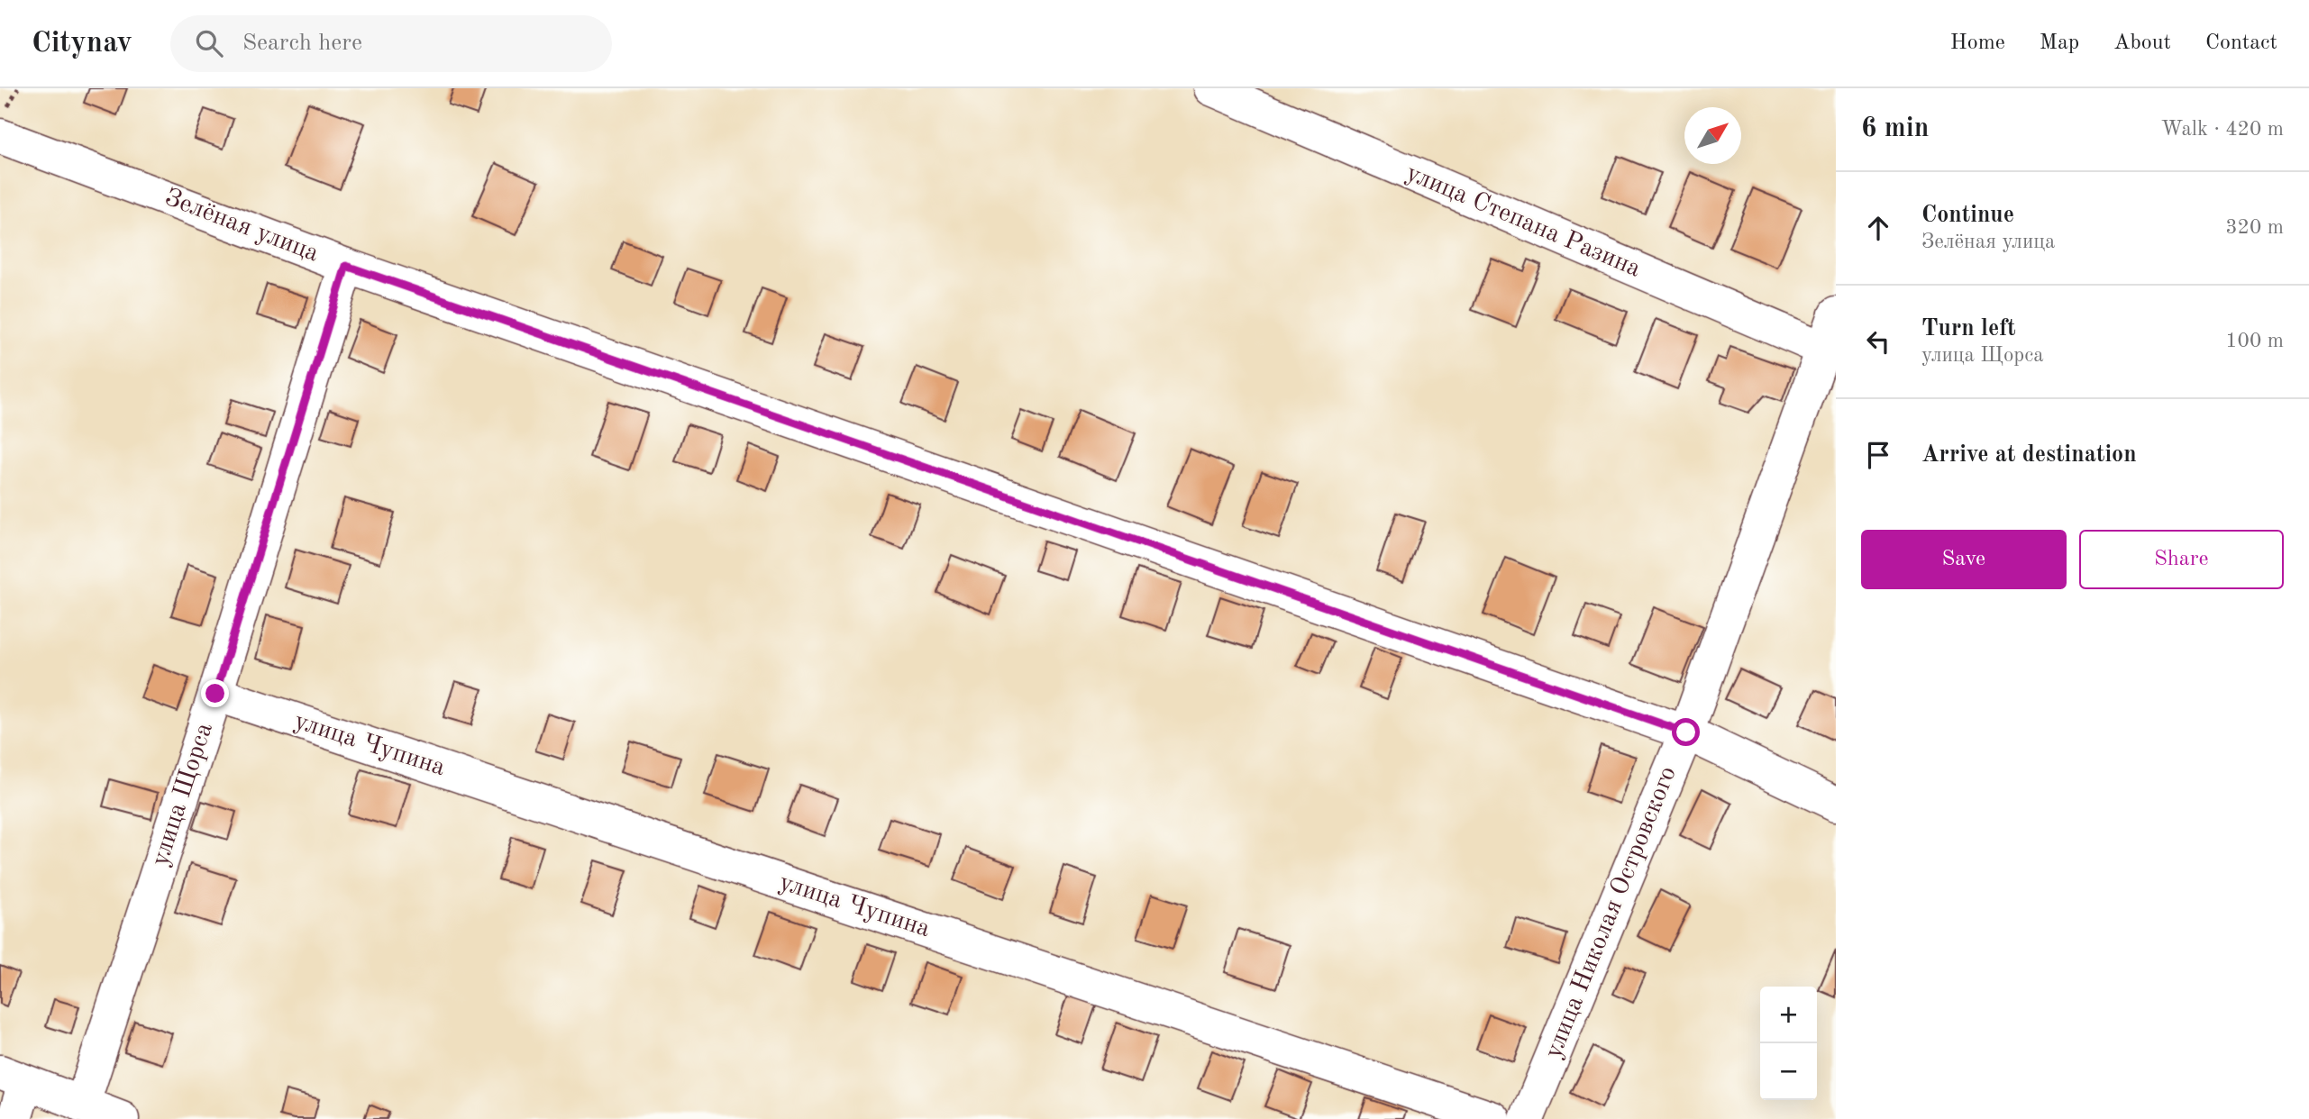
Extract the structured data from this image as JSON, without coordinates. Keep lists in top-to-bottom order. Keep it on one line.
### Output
{"streets":{"street":["улица Степана Разина","Зелёная улица","улица Чупина","улица Щорса","улица Николая Островского"]},"crossings":[["улица Степана Разина","улица Николая Островского"],["Зелёная улица","улица Щорса"],["Зелёная улица","улица Николая Островского"],["улица Чупина","улица Щорса"]],"north":"top right","page":{"header":"Citynav","search":"Search here","nav":["Home","Map","About","Contact"],"heading":["6 min","Walk · 420 m"],"list":[["Continue","Зелёная улица","320 m"],["Turn left","улица Щорса","100 m"],"Arrive at destination"],"buttons":["Save","Share"],"map_buttons":["+","−"]}}
